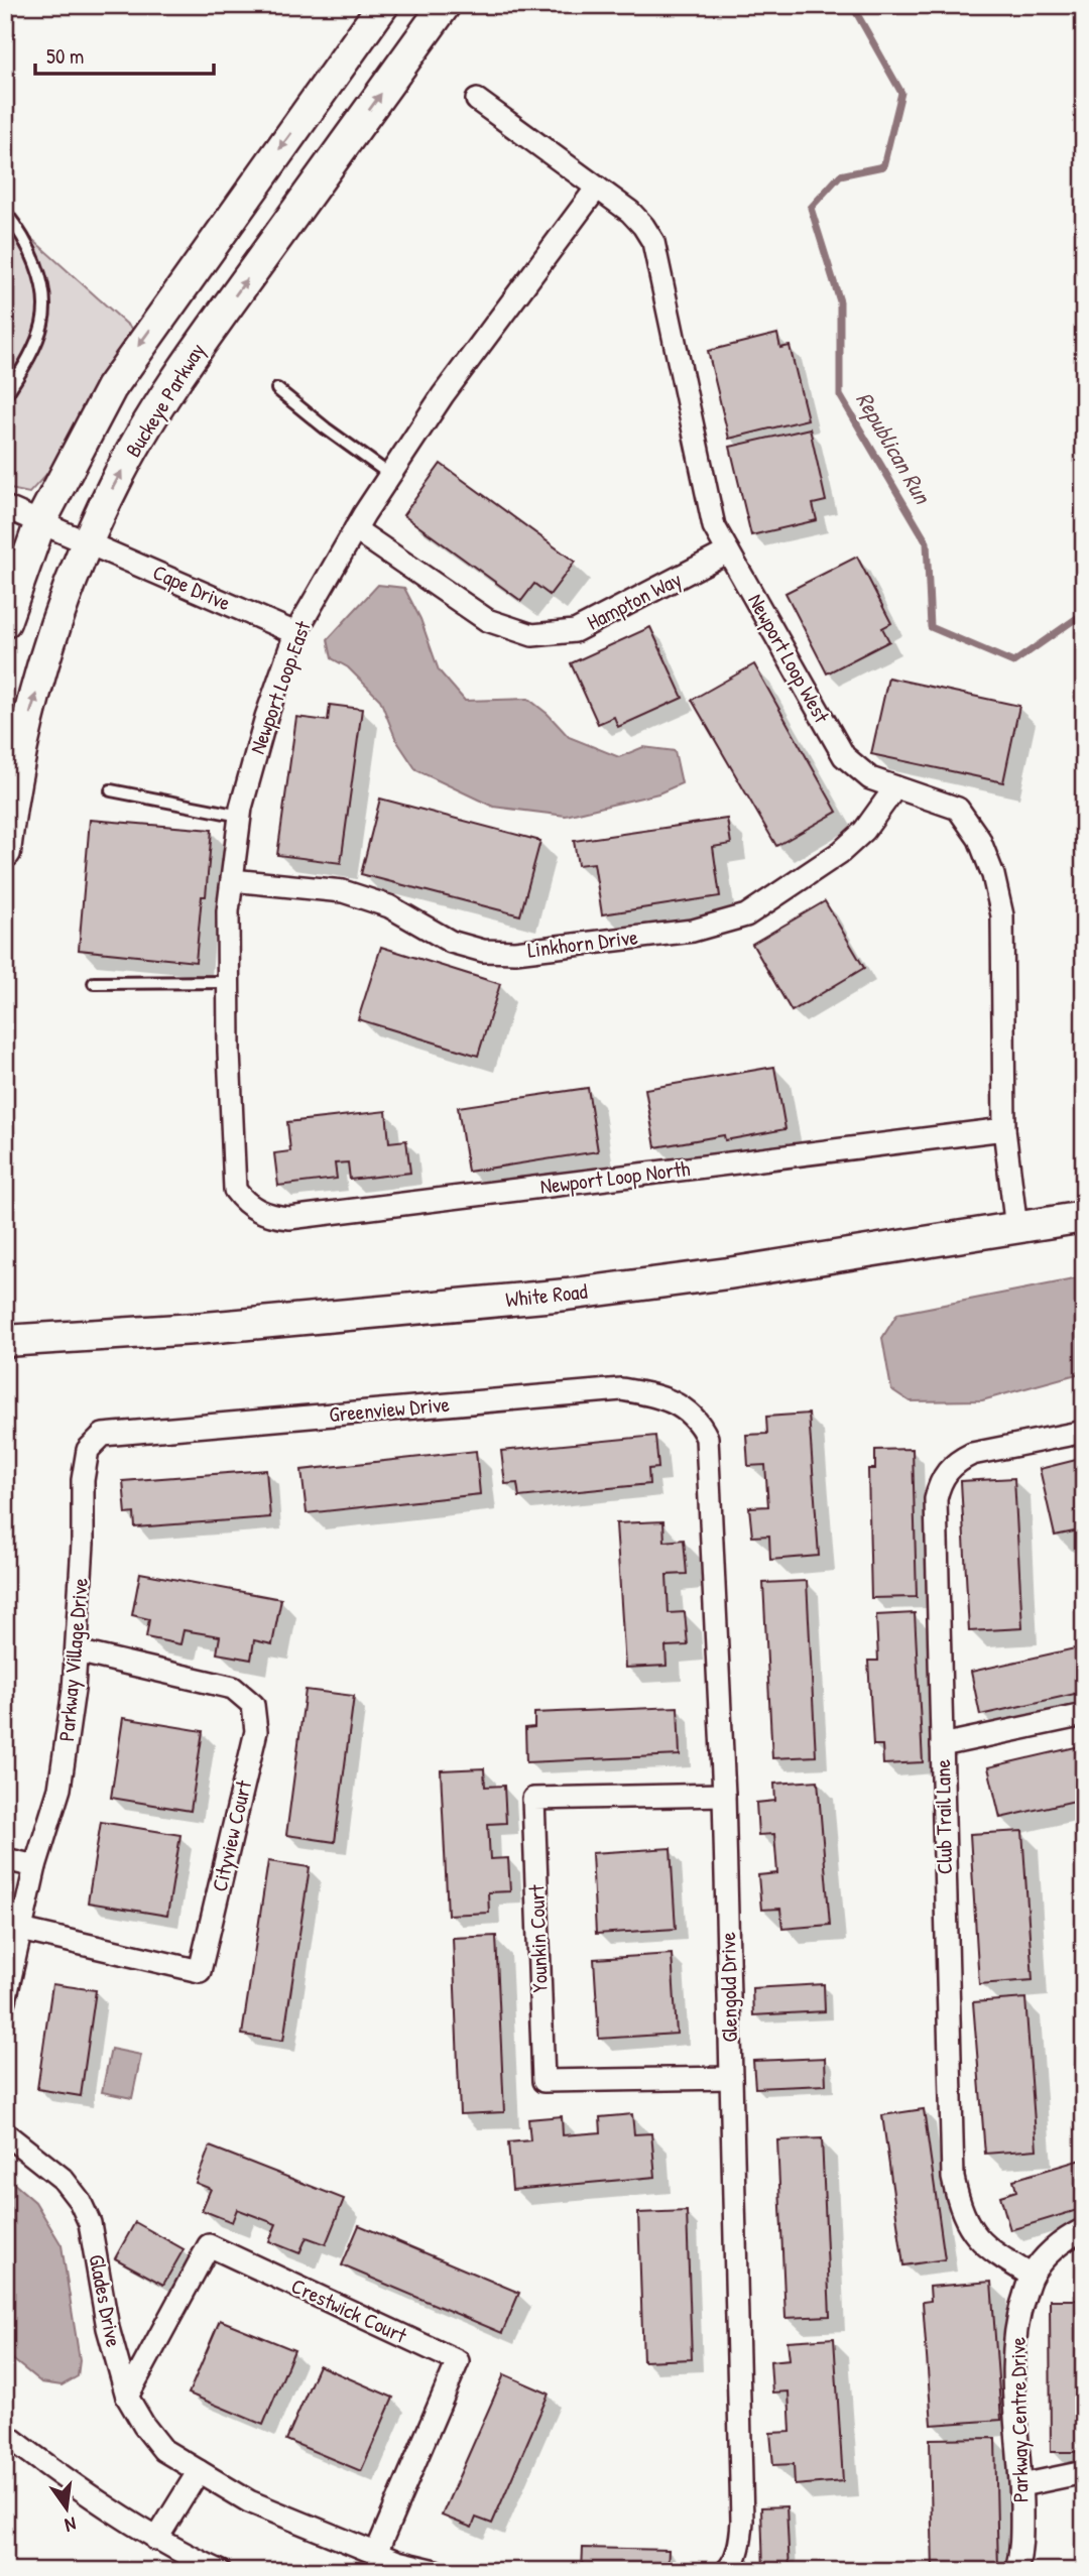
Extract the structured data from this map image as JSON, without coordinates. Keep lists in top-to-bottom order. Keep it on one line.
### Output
{"streets":{"street":["Buckeye Parkway","Cape Drive","Hampton Way","Newport Loop West","Newport Loop East","Linkhorn Drive","Newport Loop North","White Road","Greenview Drive","Parkway Village Drive","Club Trail Lane","Cityview Court","Younkin Court","Glengold Drive","Glades Drive","Crestwick Court","Parkway Centre Drive"]},"crossings":[["Buckeye Parkway","Cape Drive"],["Cape Drive","Newport Loop East"],["Hampton Way","Newport Loop West"],["Hampton Way","Newport Loop East"],["Newport Loop West","Newport Loop East"],["Newport Loop West","Linkhorn Drive"],["Newport Loop West","Newport Loop North"],["Newport Loop West","White Road"],["Newport Loop East","Linkhorn Drive"],["Newport Loop East","Newport Loop North"],["Greenview Drive","Parkway Village Drive"],["Greenview Drive","Glengold Drive"],["Parkway Village Drive","Cityview Court"],["Club Trail Lane","Parkway Centre Drive"],["Younkin Court","Glengold Drive"],["Glades Drive","Crestwick Court"]],"water":["Republican Run"],"scale_bar":"50 m","north":"bottom"}
